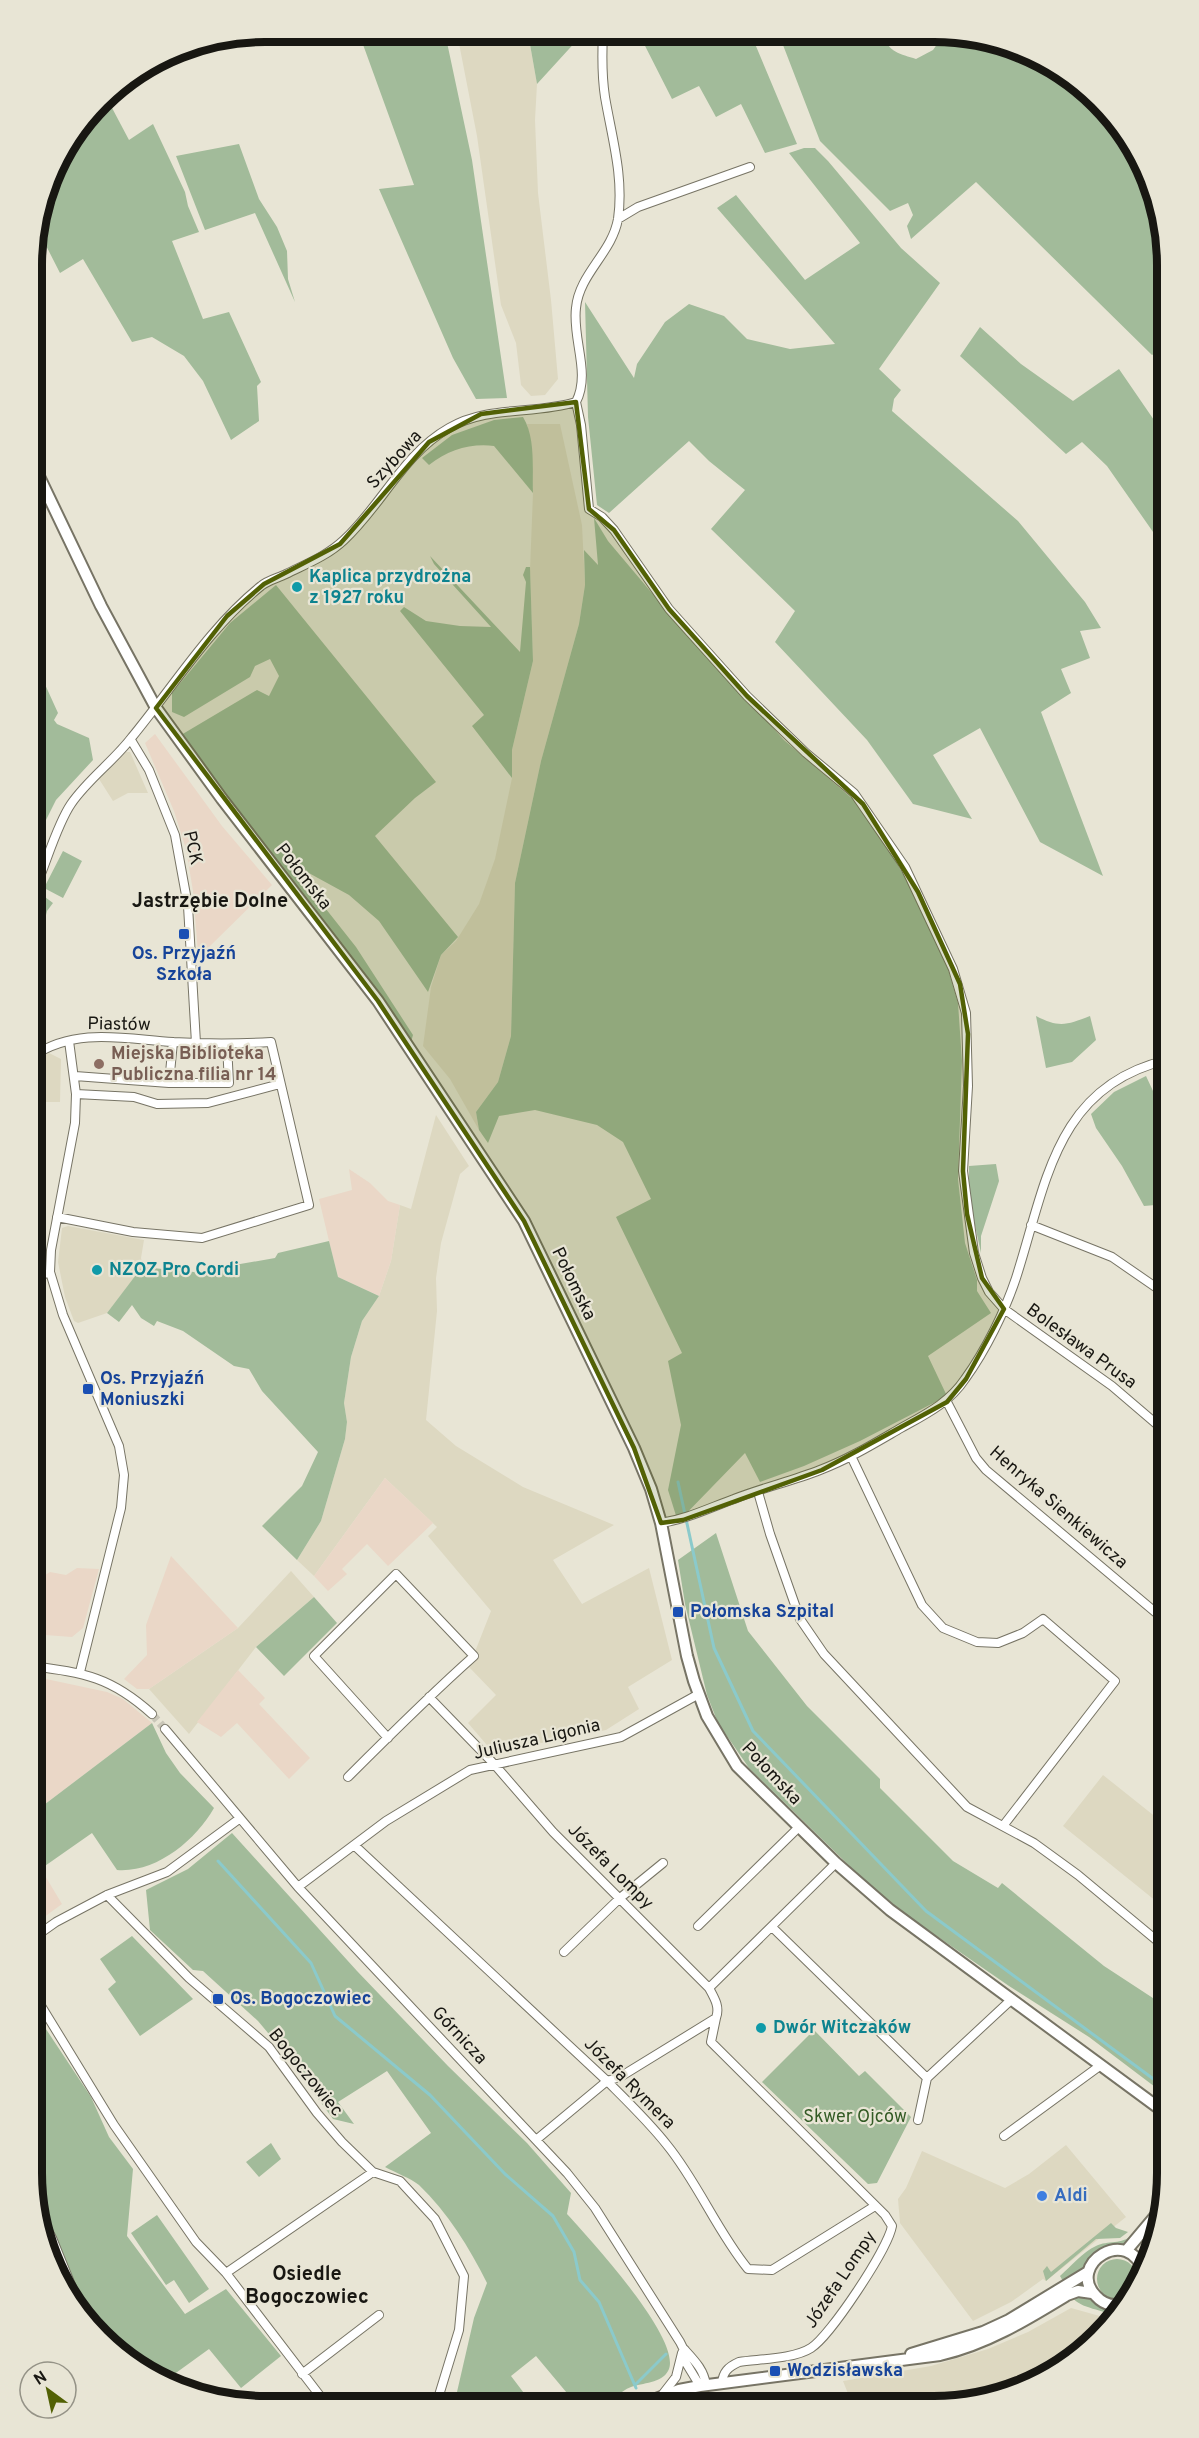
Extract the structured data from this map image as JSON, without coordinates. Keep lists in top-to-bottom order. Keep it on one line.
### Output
{"streets":{"street":["Szybowa","PCK","Połomska","Piastów","Bolesława Prusa","Henryka Sienkiewicza","Juliusza Ligonia","Józefa Lompy","Górnicza","Bogoczowiec","Józefa Rymera"]},"crossings":[["Szybowa","PCK"],["Szybowa","Połomska"],["Szybowa","Bolesława Prusa"],["PCK","Piastów"],["Połomska","Juliusza Ligonia"],["Juliusza Ligonia","Józefa Lompy"],["Juliusza Ligonia","Górnicza"],["Juliusza Ligonia","Józefa Rymera"],["Józefa Lompy","Józefa Rymera"]],"districts":["Jastrzębie Dolne","Osiedle Bogoczowiec"],"parks":["Skwer Ojców"],"places":{"other":["Kaplica przydrożna z 1927 roku","Miejska Biblioteka Publiczna filia nr 14","NZOZ Pro Cordi","Dwór Witczaków","Aldi"],"transit":["Os. Przyjaźń Szkoła","Os. Przyjaźń Moniuszki","Połomska Szpital","Os. Bogoczowiec","Wodzisławska"]},"north":"top left"}
